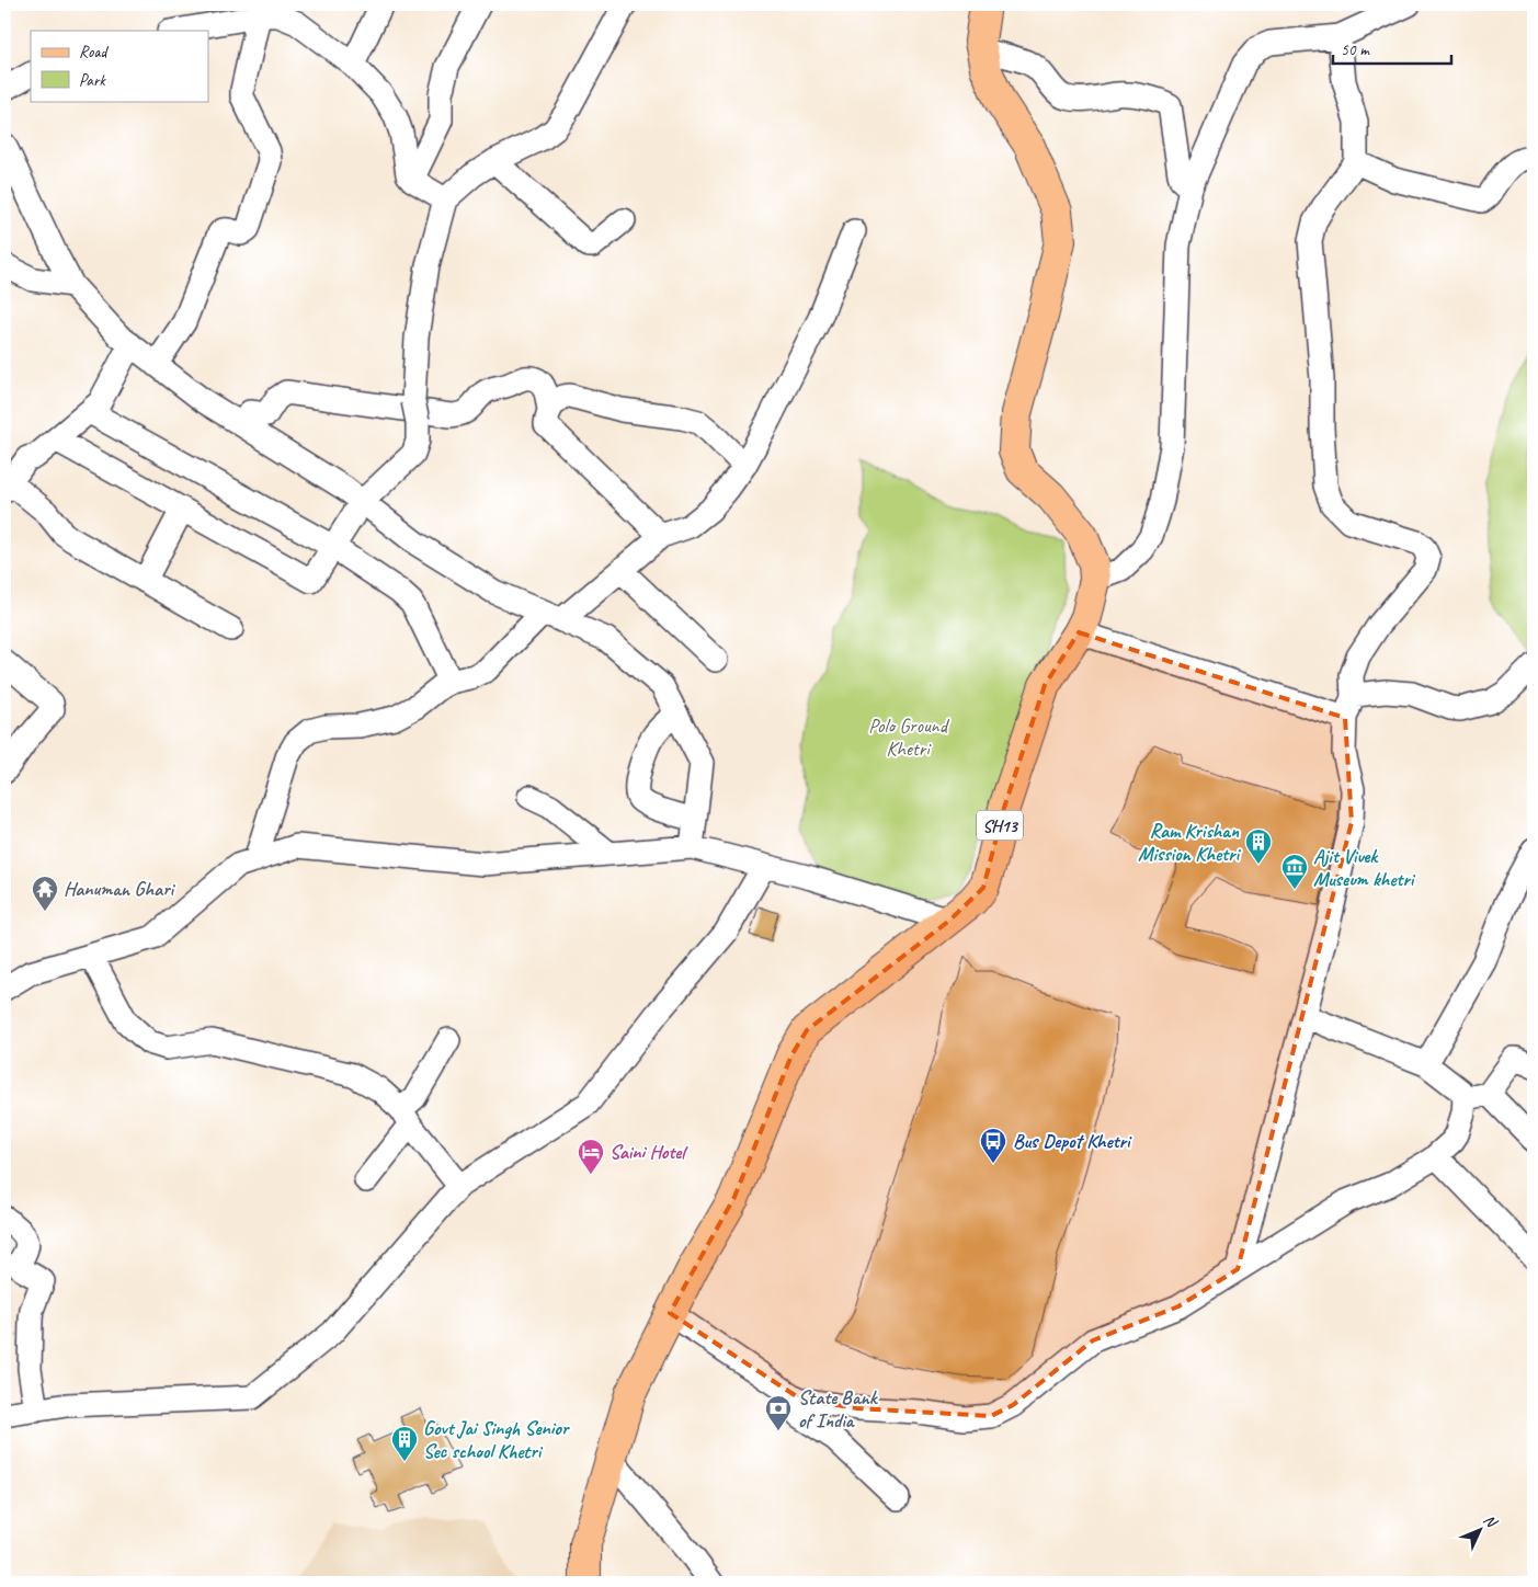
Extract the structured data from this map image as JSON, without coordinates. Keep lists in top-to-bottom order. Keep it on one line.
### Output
{"streets":{"main road":["SH13"]},"parks":["Polo Ground Khetri"],"places":{"building":["Ram Krishan Mission Khetri","Govt Jai Singh Senior Sec school Khetri"],"museum":["Ajit Vivek Museum khetri"],"temple":["Hanuman Ghari"],"bus stop":["Bus Depot Khetri"],"hotel":["Saini Hotel"],"bank":["State Bank of India"]},"legend":["Road","Park"],"scale_bar":"50 m","north":"top right"}
